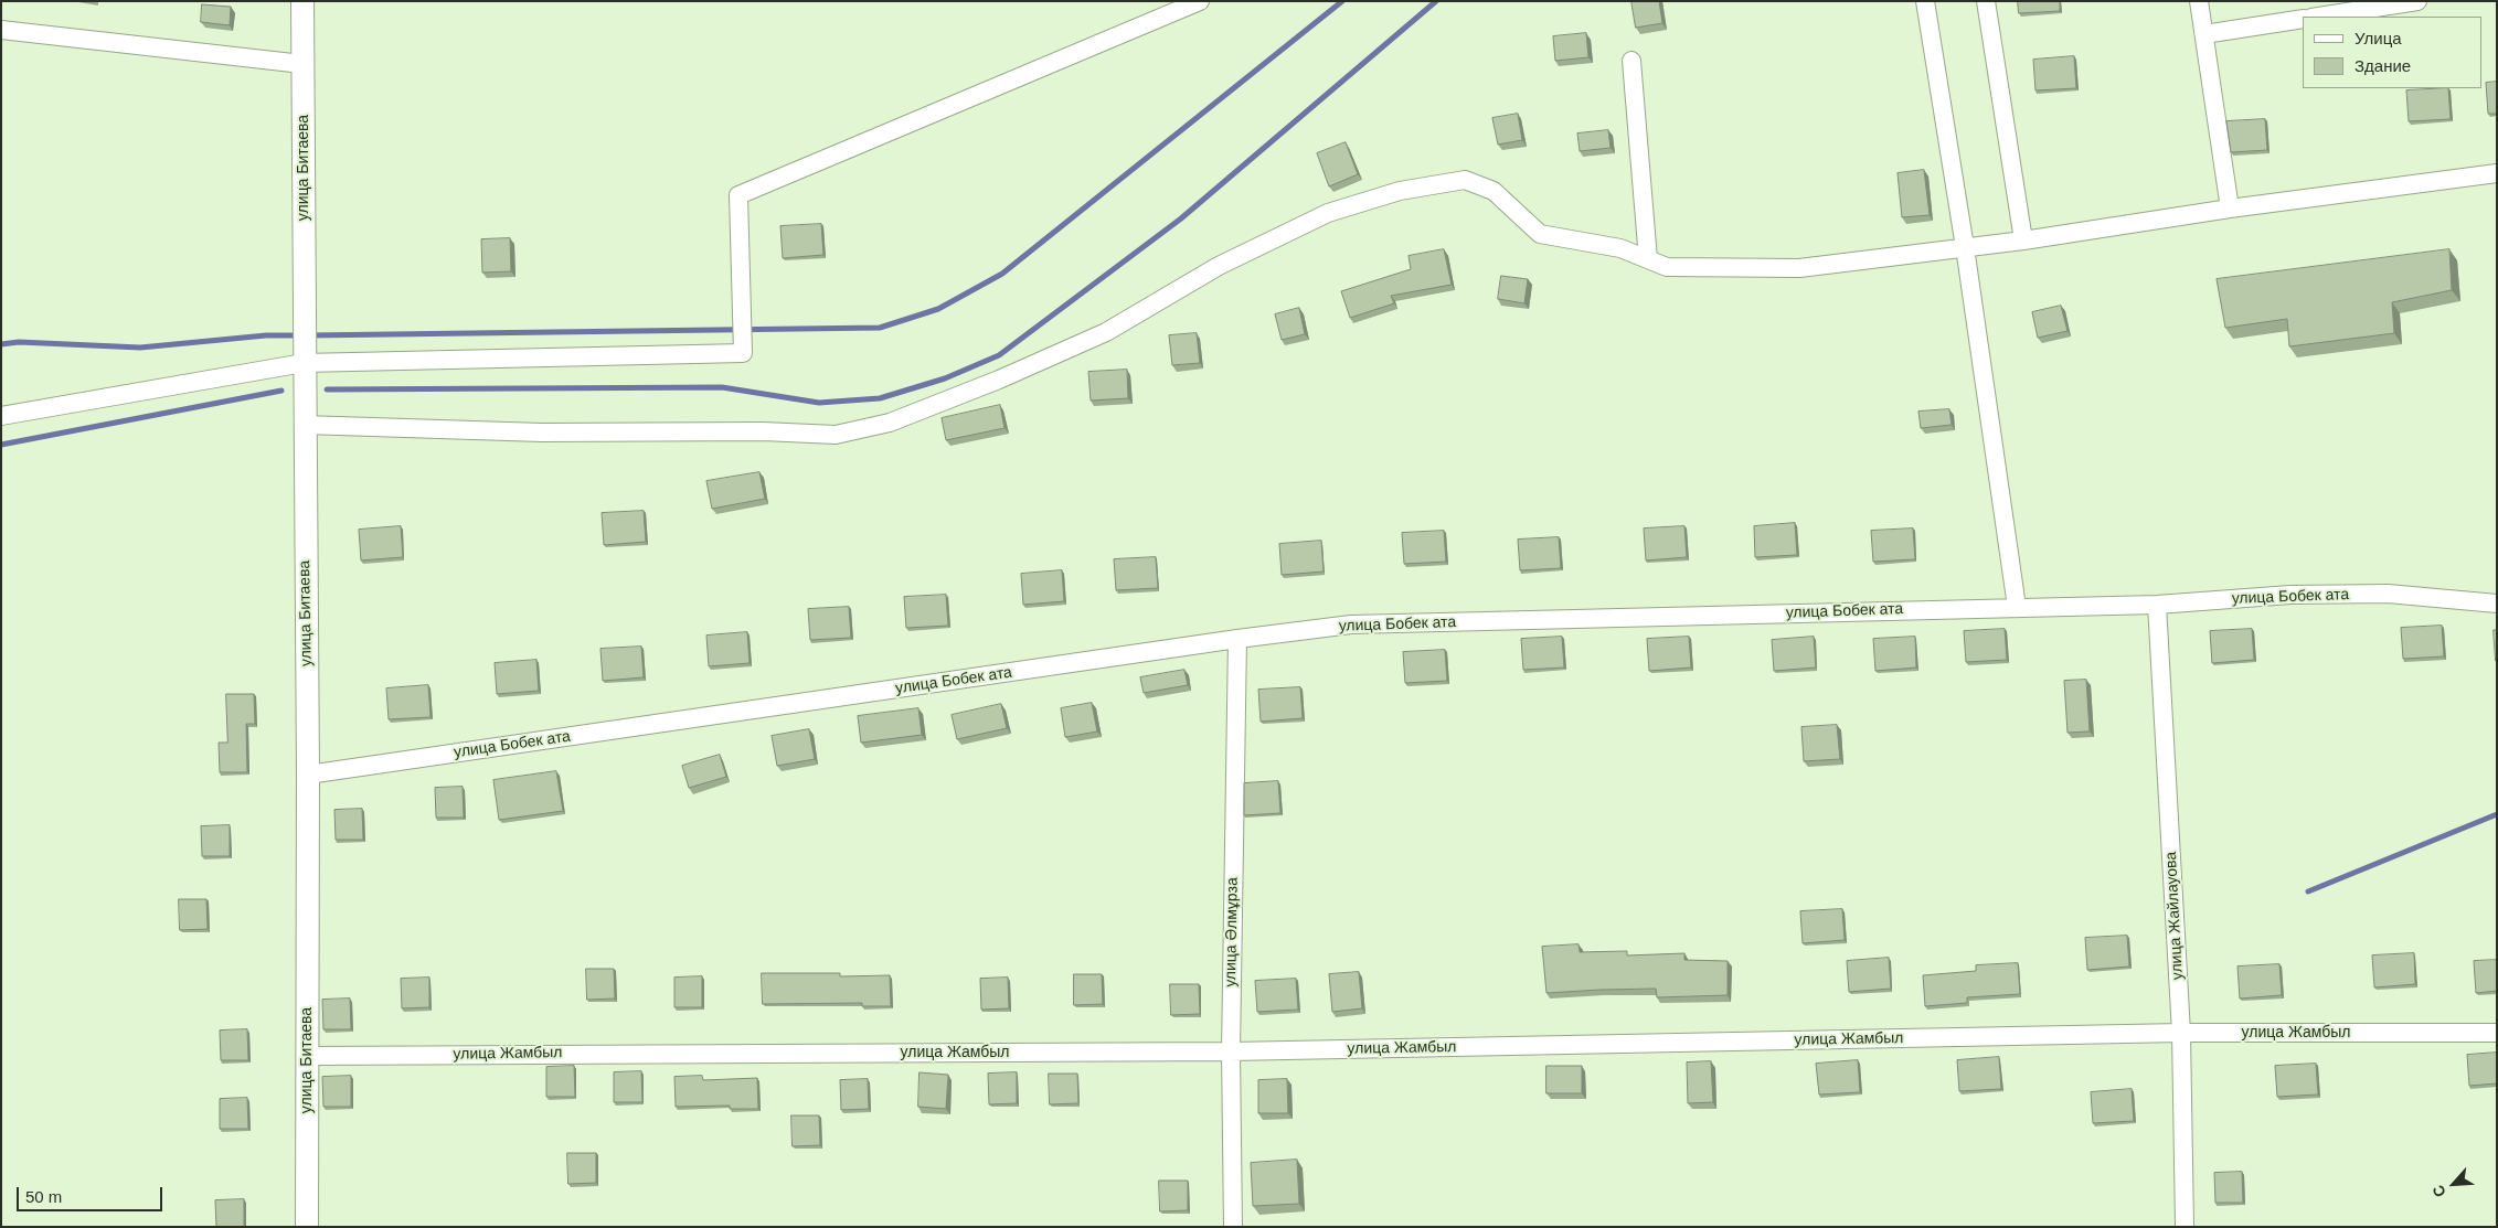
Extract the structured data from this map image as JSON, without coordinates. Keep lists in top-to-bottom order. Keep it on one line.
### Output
{"streets":{"street":["улица Битаева","улица Бобек ата","улица Жайлауова","улица Әлмұрза","улица Жамбыл"]},"crossings":[["улица Битаева","улица Бобек ата"],["улица Битаева","улица Жамбыл"],["улица Бобек ата","улица Жайлауова"],["улица Бобек ата","улица Әлмұрза"],["улица Жайлауова","улица Жамбыл"],["улица Әлмұрза","улица Жамбыл"]],"legend":["Улица","Здание"],"scale_bar":"50 m","north":"bottom left"}
